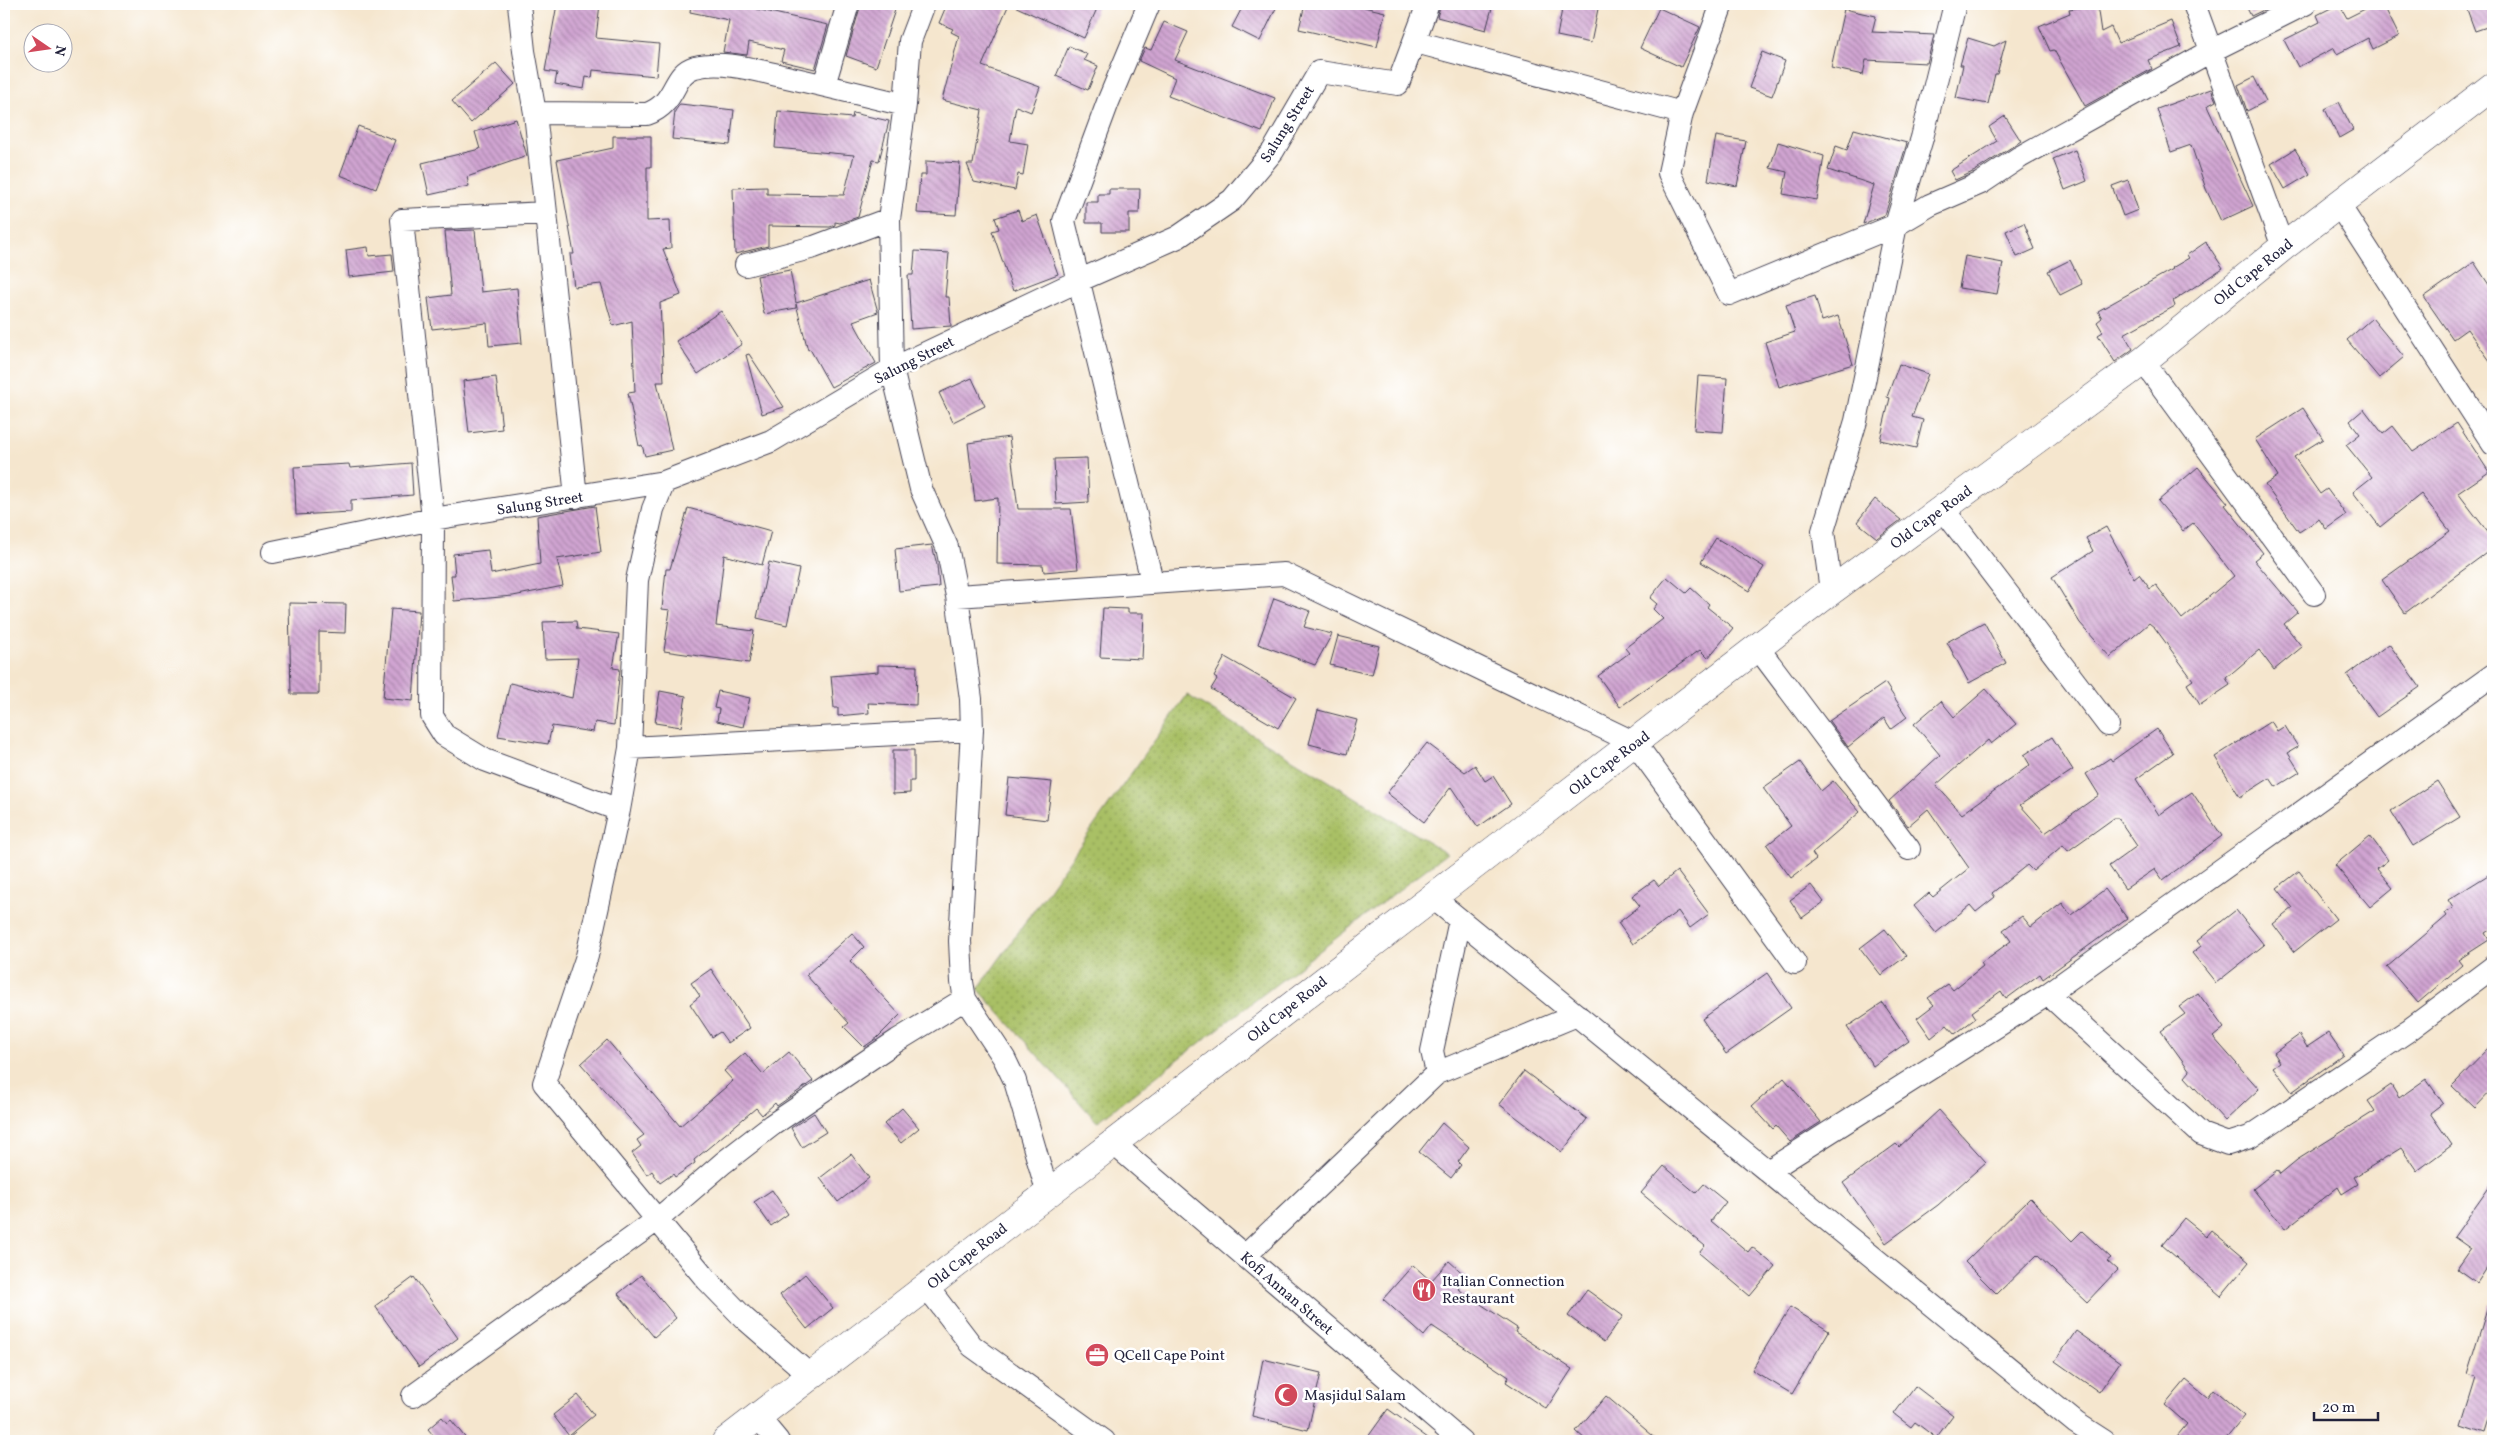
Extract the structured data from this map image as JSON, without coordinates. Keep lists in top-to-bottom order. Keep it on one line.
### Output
{"streets":{"street":["Salung Street","Old Cape Road","Kofi Annan Street"]},"crossings":[["Old Cape Road","Kofi Annan Street"]],"places":{"restaurant":["Italian Connection Restaurant"],"office":["QCell Cape Point"],"mosque":["Masjidul Salam"]},"scale_bar":"20 m","north":"right"}
